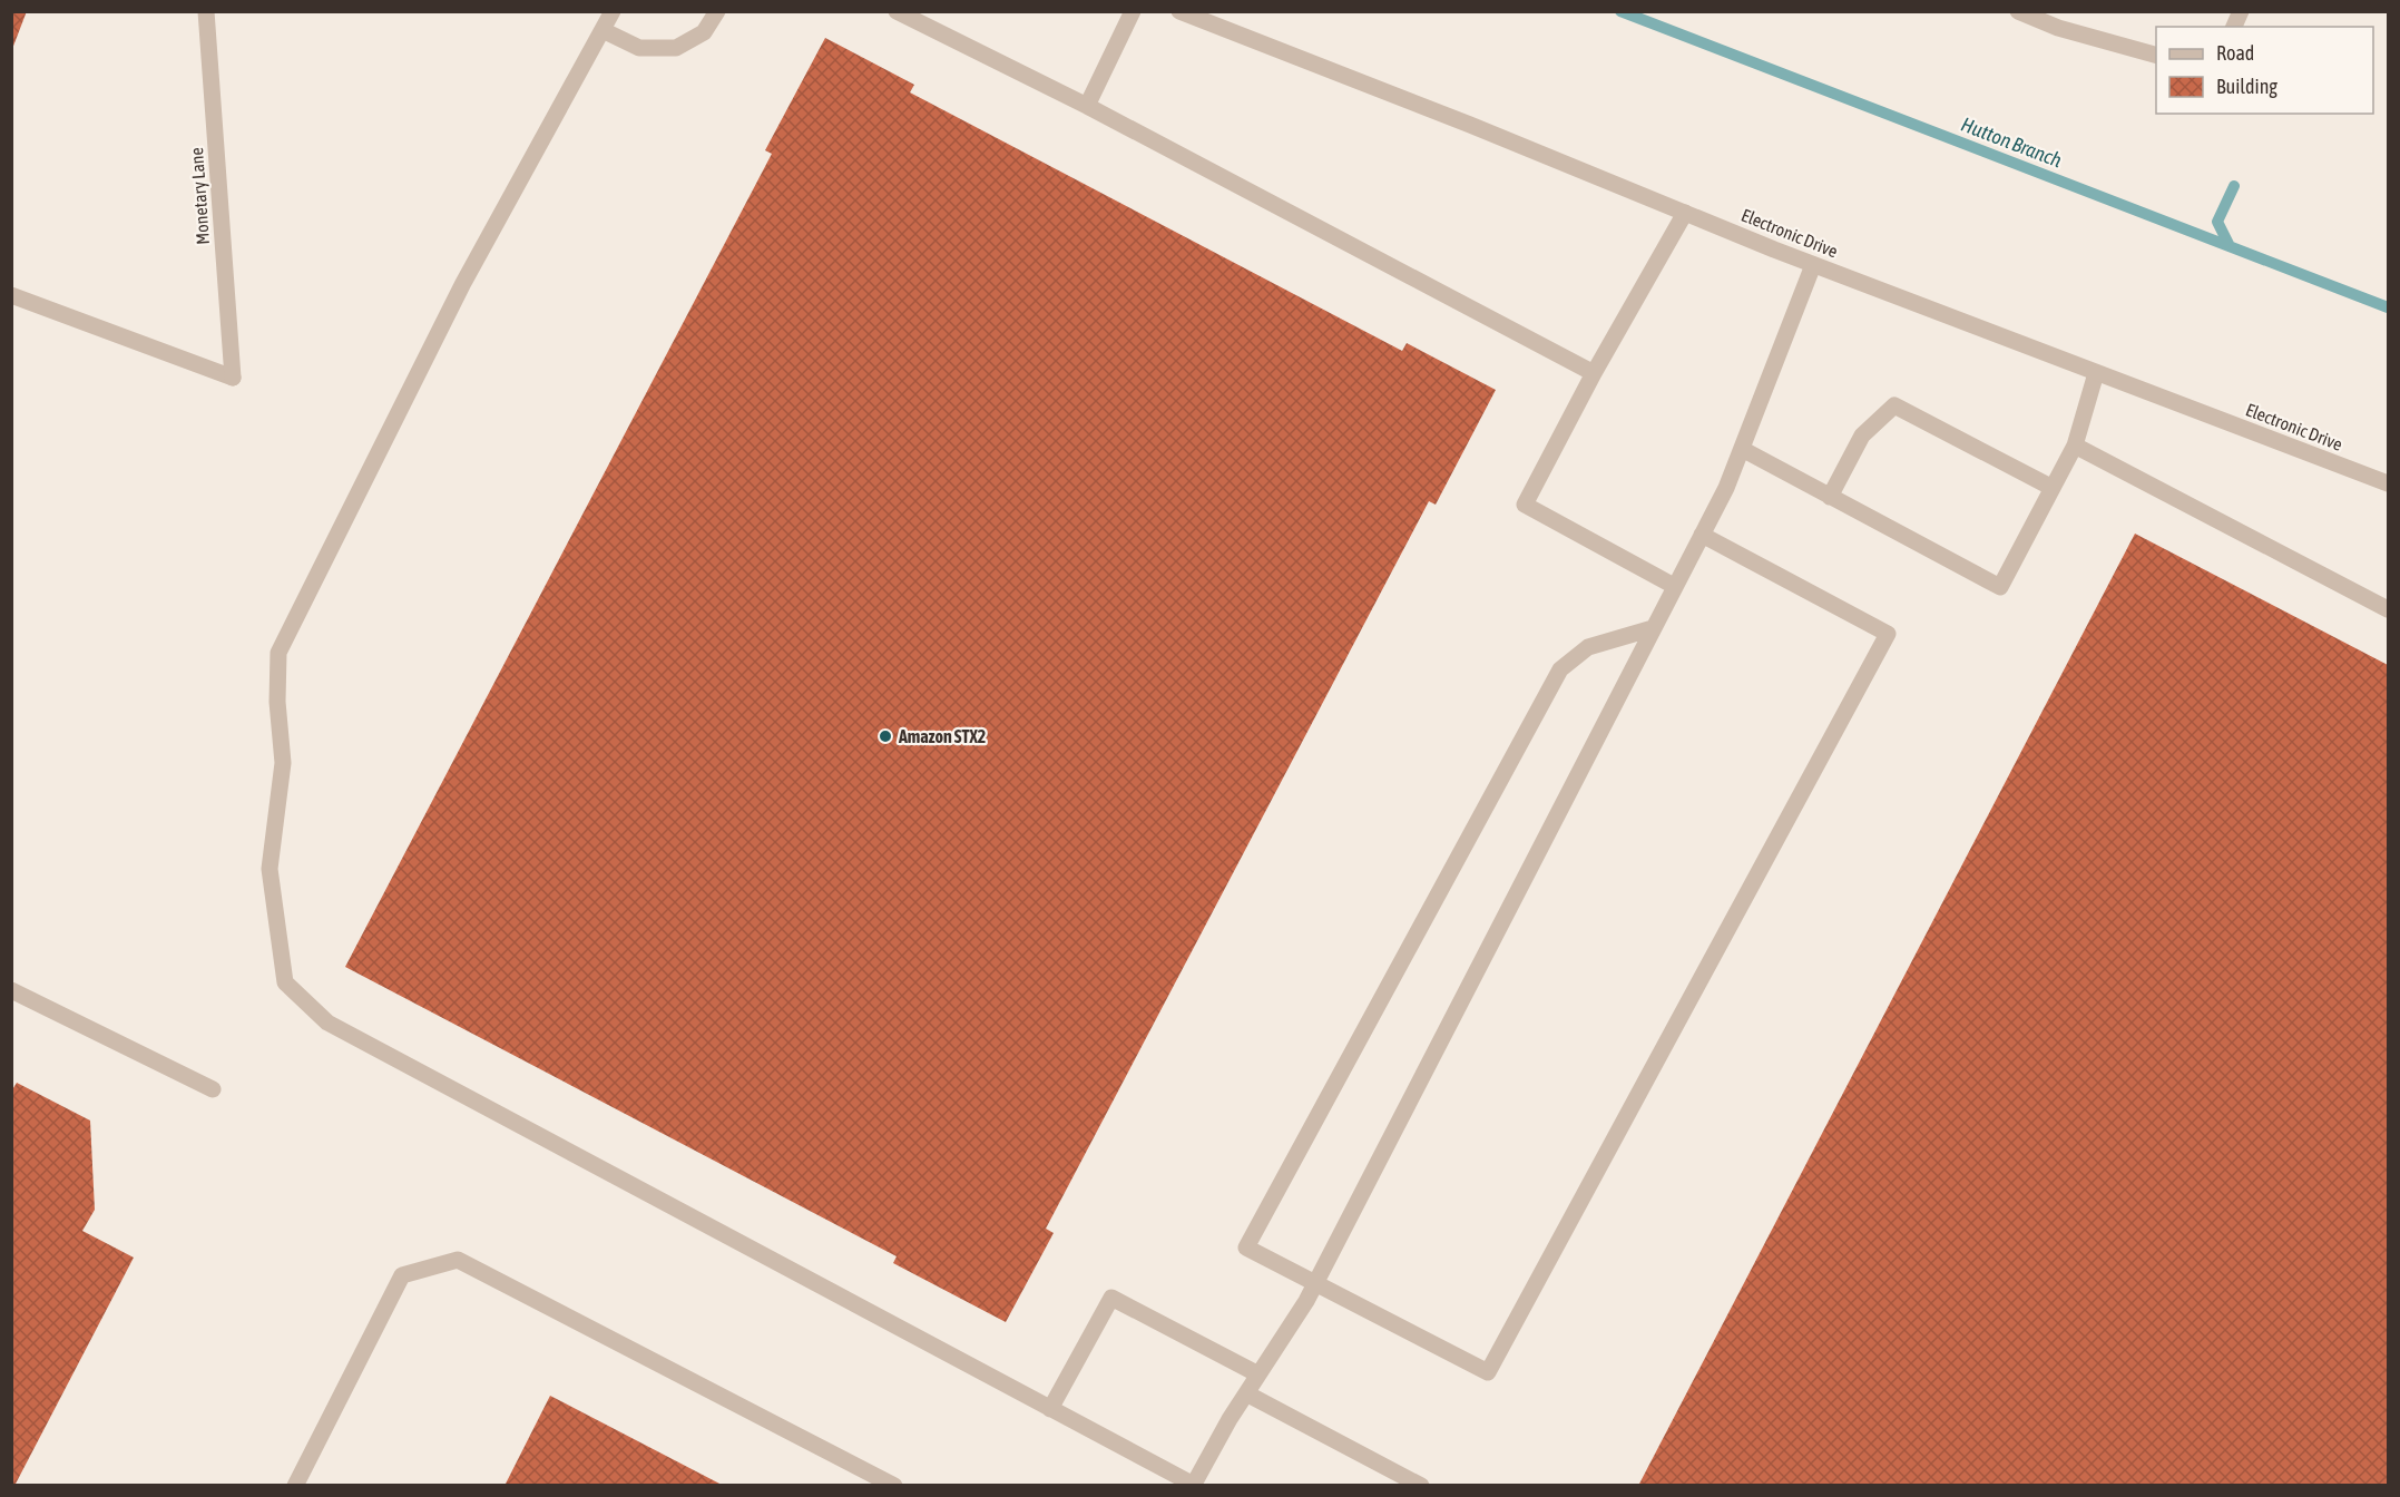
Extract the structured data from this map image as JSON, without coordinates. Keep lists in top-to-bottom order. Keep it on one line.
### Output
{"streets":{"street":["Monetary Lane","Electronic Drive"]},"water":["Hutton Branch"],"places":["Amazon STX2"],"legend":["Road","Building"]}
